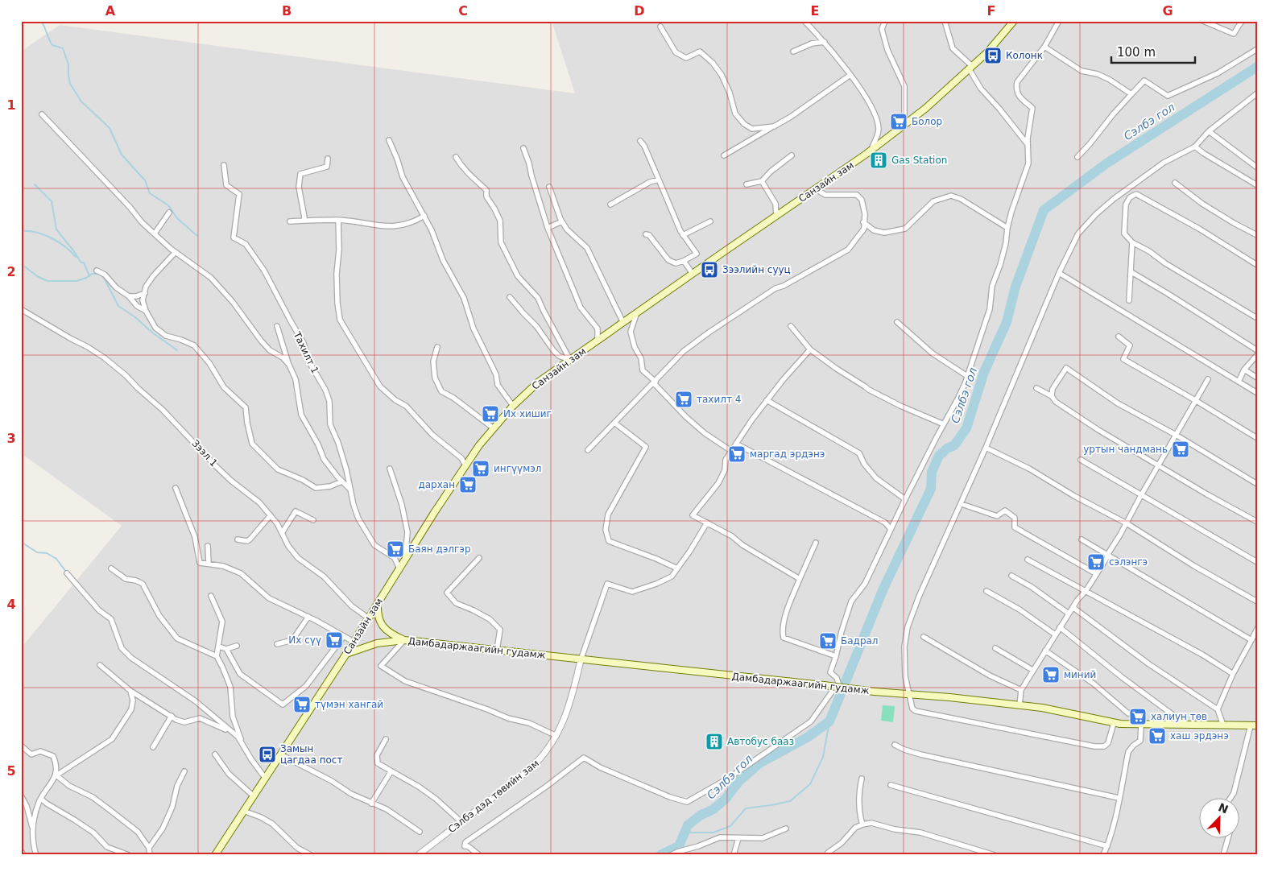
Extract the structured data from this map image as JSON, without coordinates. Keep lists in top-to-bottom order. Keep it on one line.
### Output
{"streets":{"main road":["Санзайн зам","Дамбадаржаагийн гудамж"],"street":["Тахилт 1","Зээл 1","Сэлбэ дэд төвийн зам"]},"crossings":[["Санзайн зам","Тахилт 1"],["Санзайн зам","Зээл 1"],["Санзайн зам","Дамбадаржаагийн гудамж"],["Дамбадаржаагийн гудамж","Сэлбэ дэд төвийн зам"]],"water":["Сэлбэ гол"],"places":{"bus stop":["Колонк","Зээлийн сууц","Замын цагдаа пост"],"supermarket":["Болор","тахилт 4","Их хишиг","уртын чандмань","маргад эрдэнэ","ингүүмэл","дархан","Баян дэлгэр","сэлэнгэ","Их сүү","Бадрал","миний","түмэн хангай","халиун төв","хаш эрдэнэ"],"building":["Gas Station","Автобус бааз"]},"scale_bar":"100 m","north":"top right","grid":{"columns":["A","B","C","D","E","F","G"],"rows":["1","2","3","4","5"]}}
